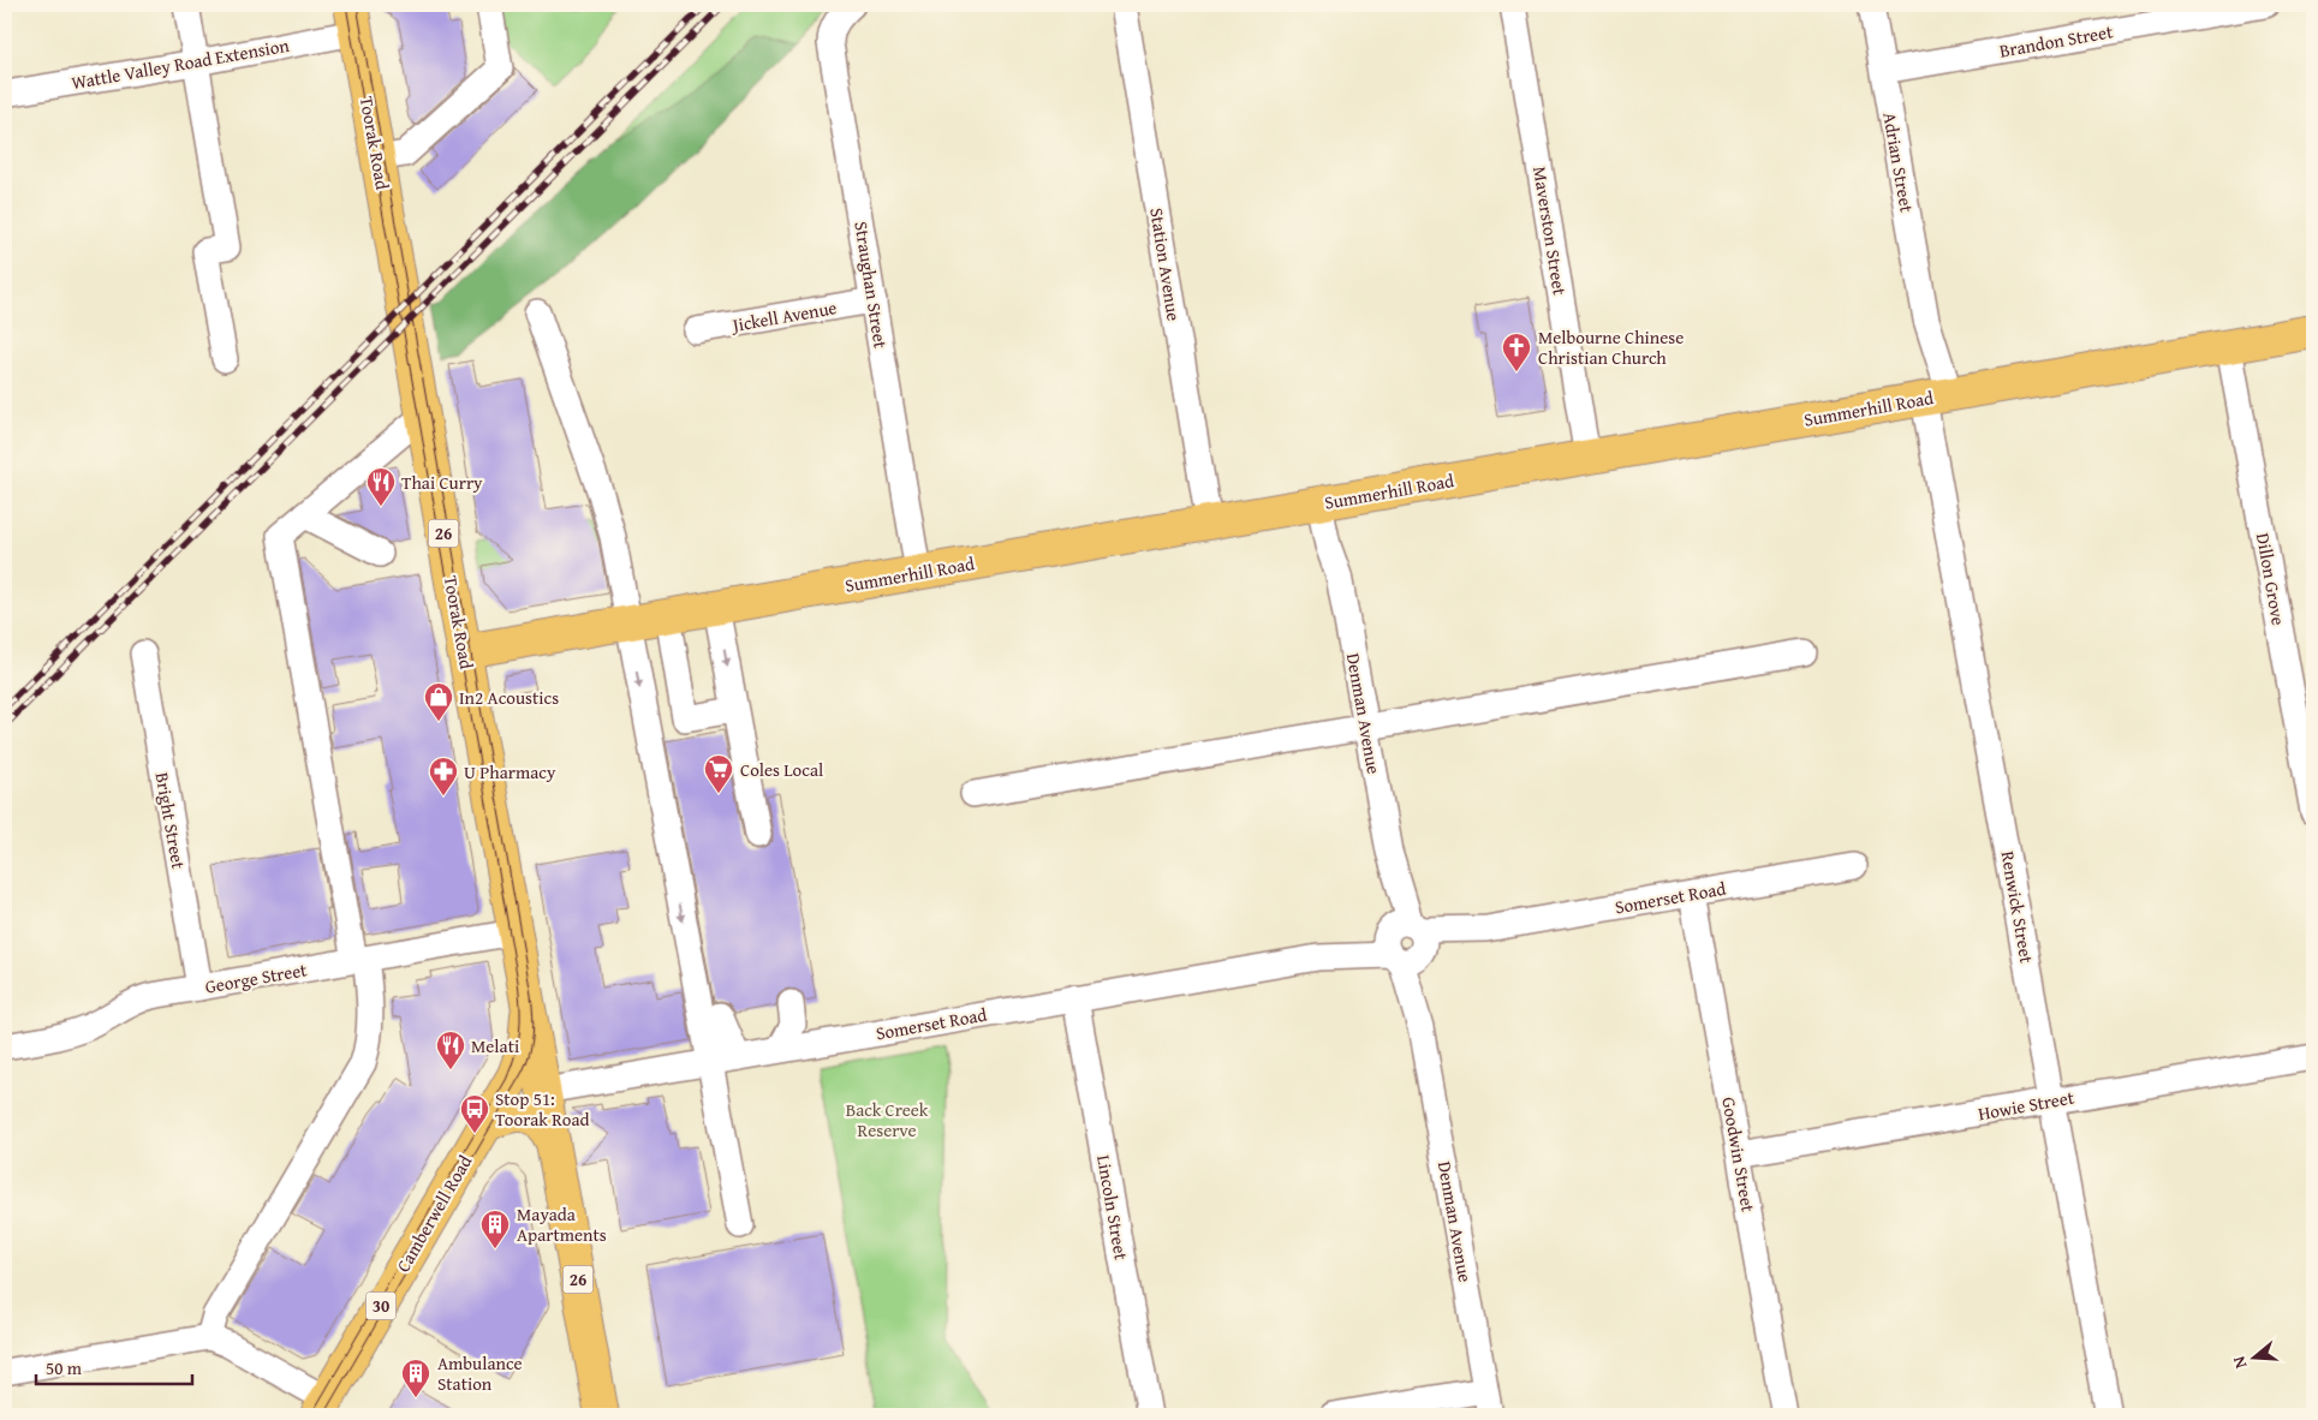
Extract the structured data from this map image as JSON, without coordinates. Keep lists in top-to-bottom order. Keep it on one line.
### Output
{"streets":{"main road":["Toorak Road","Summerhill Road","26","Camberwell Road","30"],"street":["Brandon Street","Wattle Valley Road Extension","Adrian Street","Maverston Street","Station Avenue","Straughan Street","Jickell Avenue","Dillon Grove","Denman Avenue","Bright Street","Somerset Road","Renwick Street","George Street","Howie Street","Goodwin Street","Lincoln Street"]},"crossings":[["Brandon Street","Adrian Street"],["Wattle Valley Road Extension","Toorak Road"],["Toorak Road","Summerhill Road"],["Toorak Road","Somerset Road"],["Toorak Road","George Street"],["Toorak Road","Camberwell Road"],["Adrian Street","Summerhill Road"],["Adrian Street","Renwick Street"],["Maverston Street","Summerhill Road"],["Station Avenue","Summerhill Road"],["Straughan Street","Jickell Avenue"],["Straughan Street","Summerhill Road"],["Summerhill Road","Dillon Grove"],["Summerhill Road","Denman Avenue"],["Summerhill Road","Renwick Street"],["Denman Avenue","Somerset Road"],["Bright Street","George Street"],["Somerset Road","Goodwin Street"],["Somerset Road","Lincoln Street"],["Renwick Street","Howie Street"],["Howie Street","Goodwin Street"]],"parks":["Back Creek Reserve"],"places":{"church":["Melbourne Chinese Christian Church"],"restaurant":["Thai Curry","Melati"],"shop":["In2 Acoustics"],"supermarket":["Coles Local"],"pharmacy":["U Pharmacy"],"bus stop":["Stop 51: Toorak Road"],"building":["Mayada Apartments","Ambulance Station"]},"scale_bar":"50 m","north":"left"}
